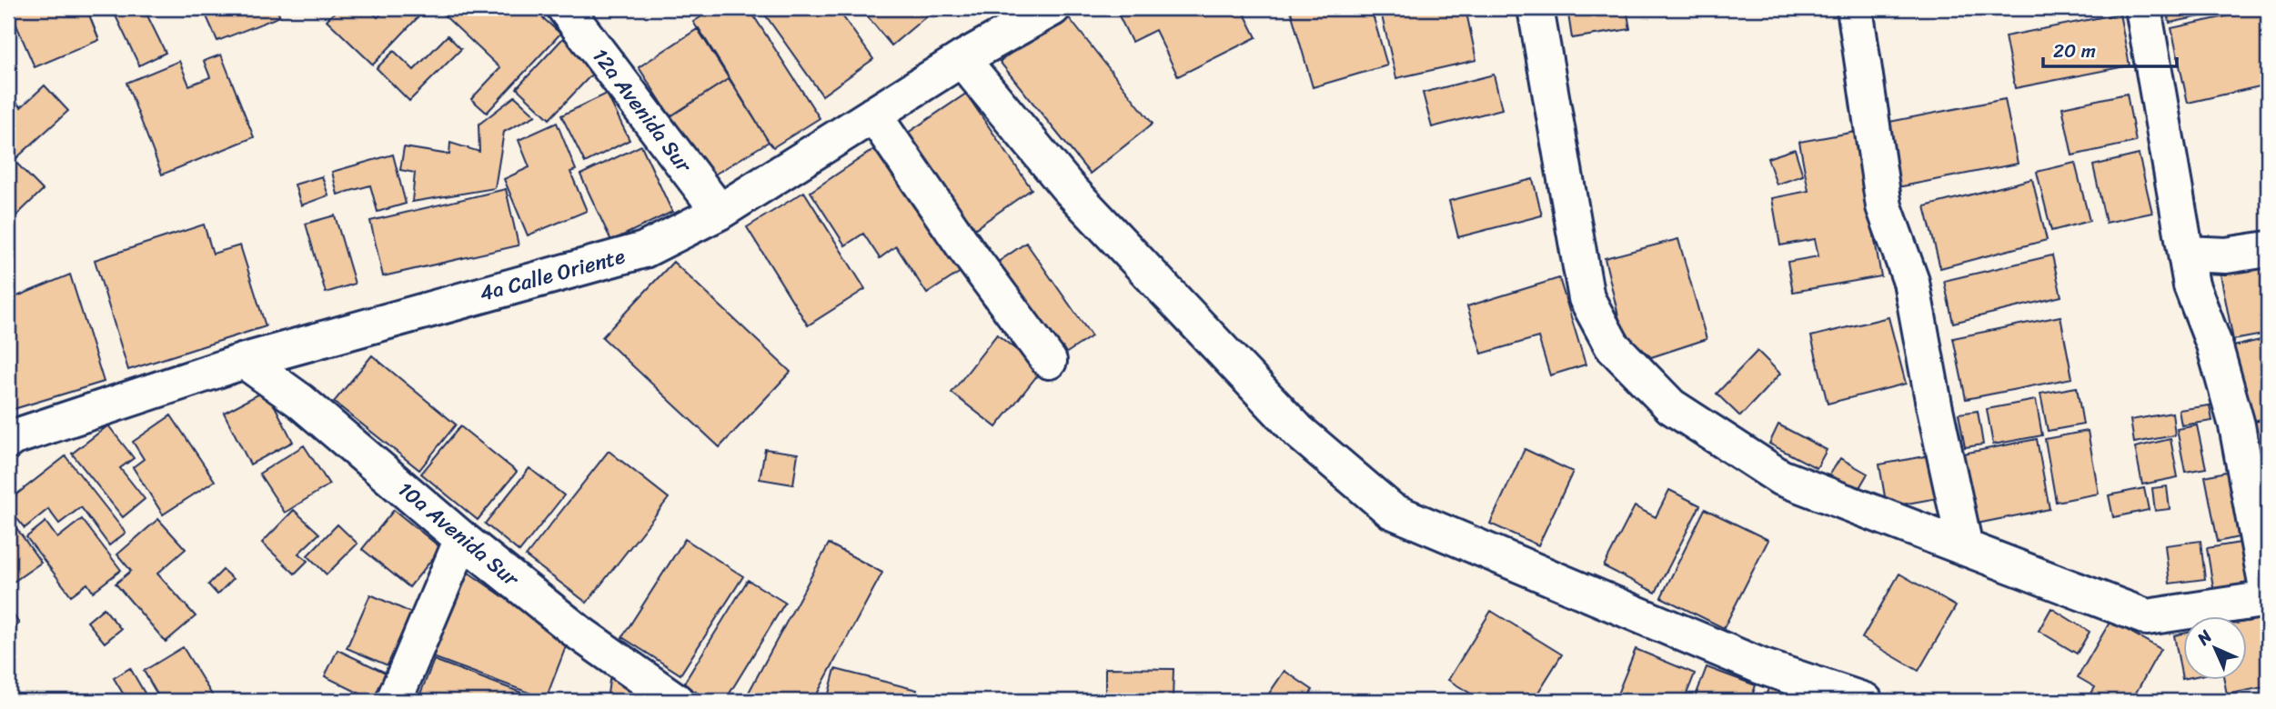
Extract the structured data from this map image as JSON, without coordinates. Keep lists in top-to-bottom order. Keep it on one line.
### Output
{"streets":{"street":["12a Avenida Sur","4a Calle Oriente","10a Avenida Sur"]},"crossings":[["12a Avenida Sur","4a Calle Oriente"],["4a Calle Oriente","10a Avenida Sur"]],"scale_bar":"20 m","north":"top left"}
